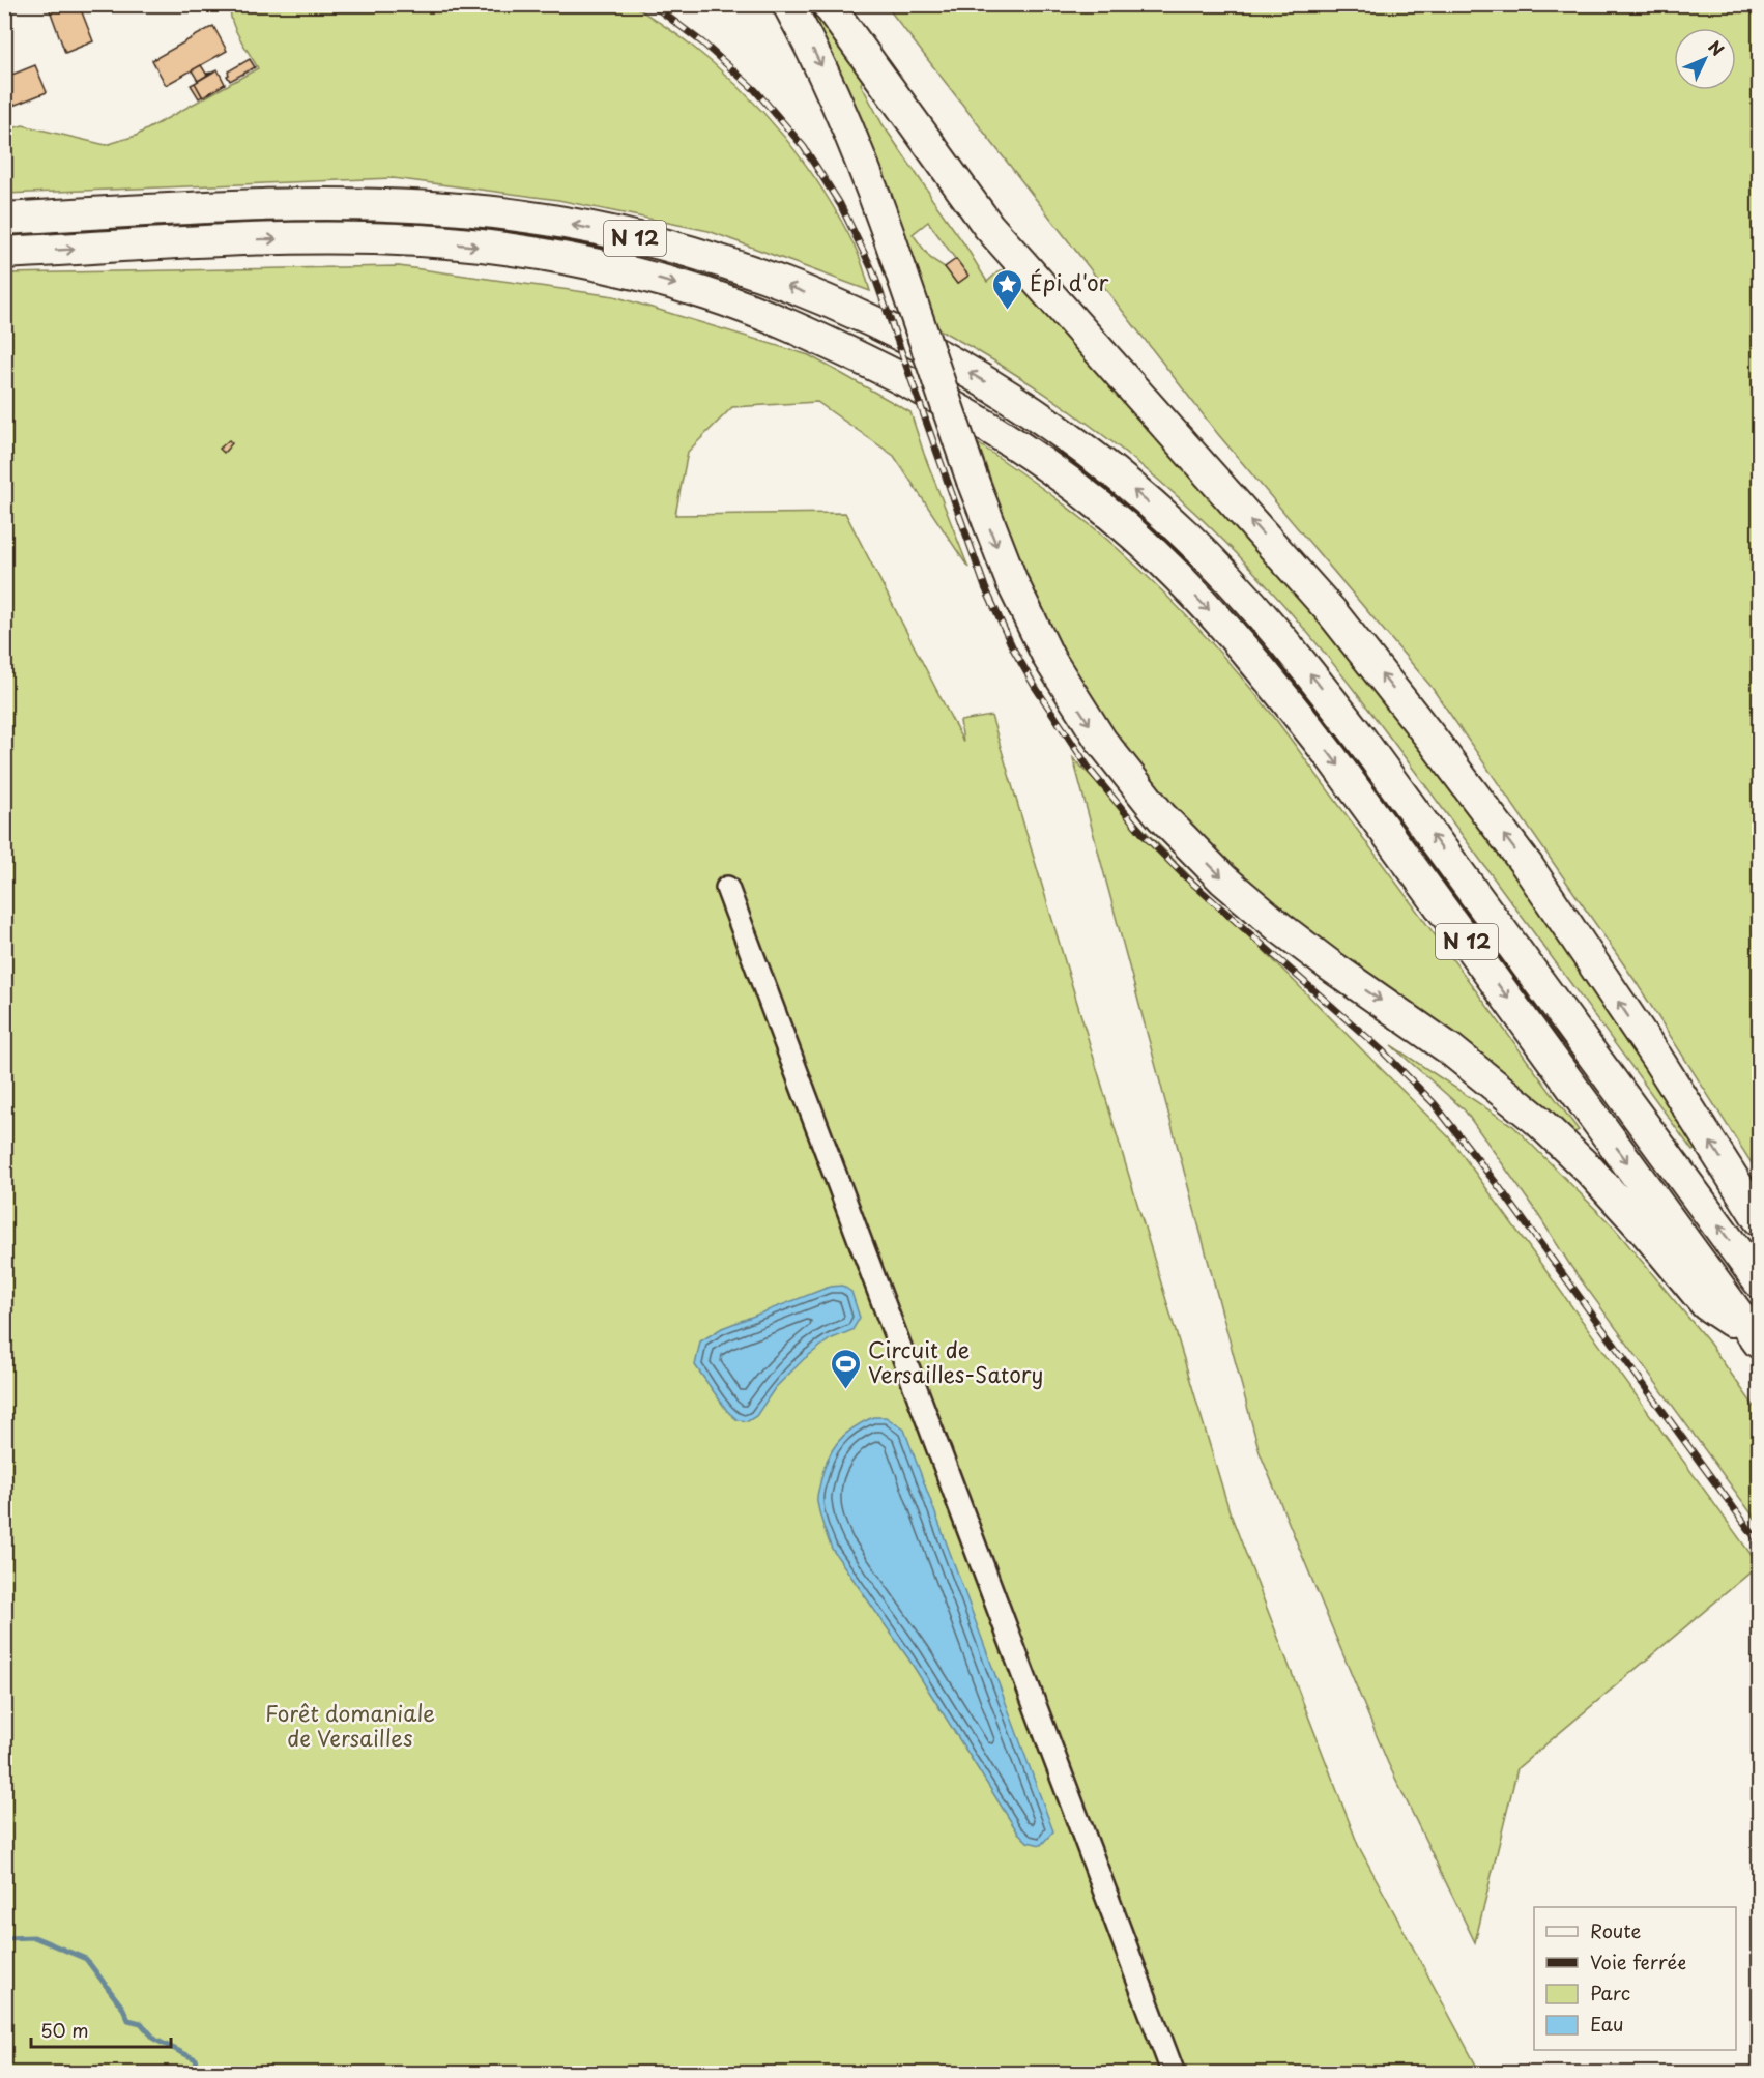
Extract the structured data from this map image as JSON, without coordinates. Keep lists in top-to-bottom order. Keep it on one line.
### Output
{"streets":{"highway":["N 12"]},"parks":["Forêt domaniale de Versailles"],"places":{"place":["Épi d'or"],"sports":["Circuit de Versailles-Satory"]},"legend":["Route","Voie ferrée","Parc","Eau"],"scale_bar":"50 m","north":"top right"}
